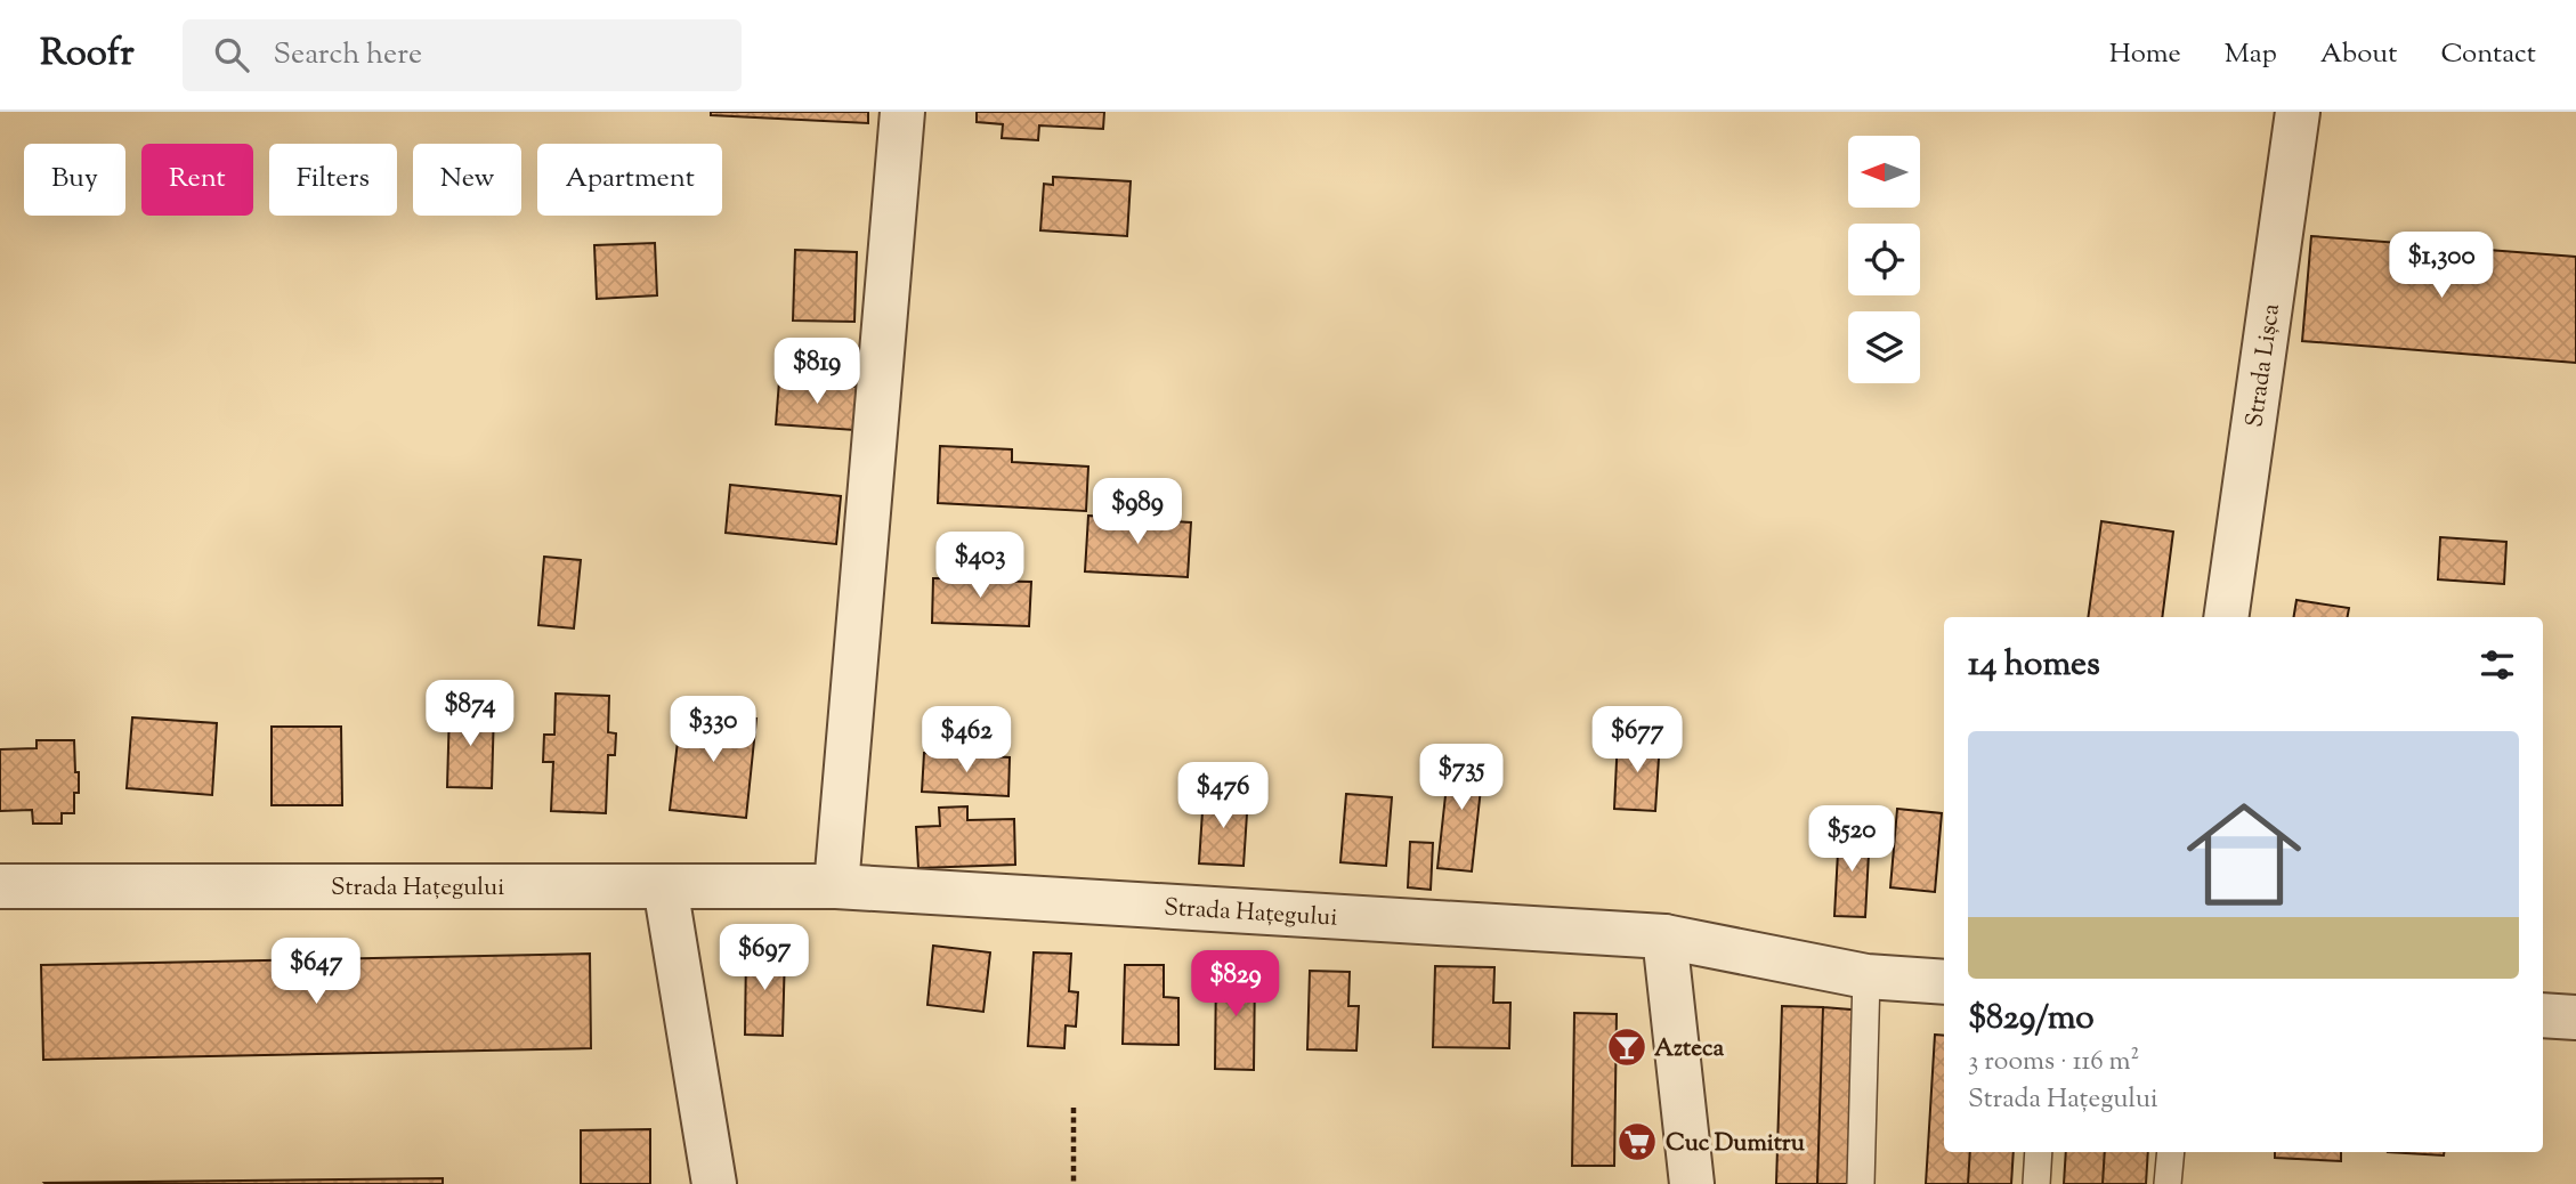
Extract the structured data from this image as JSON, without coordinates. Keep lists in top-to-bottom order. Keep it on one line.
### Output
{"streets":{"street":["Strada Lișca","Strada Hațegului"]},"places":{"bar":["Azteca"],"supermarket":["Cuc Dumitru"]},"north":"left","page":{"header":"Roofr","search":"Search here","nav":["Home","Map","About","Contact"],"chip":["Buy","Rent","Filters","New","Apartment"],"price":["$1,300","$819","$989","$403","$874","$330","$462","$677","$735","$476","$520","$697","$647","$829"],"heading":"14 homes","list":[{"name":"$829/mo","note":"3 rooms · 116 m² · Strada Hațegului"}]}}
